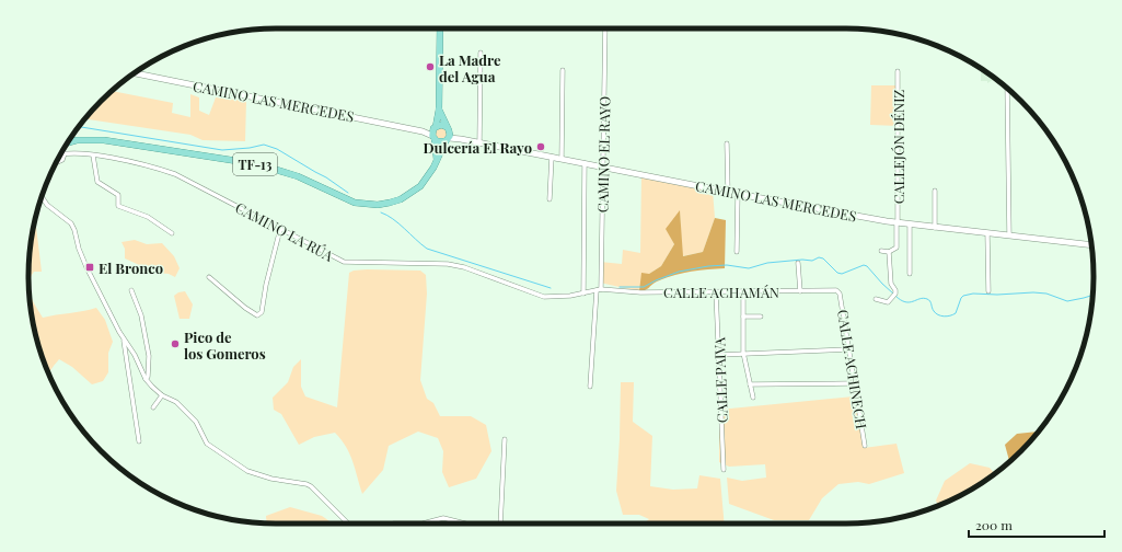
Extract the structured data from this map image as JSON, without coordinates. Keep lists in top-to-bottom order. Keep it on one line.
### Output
{"streets":{"main road":["CAMINO LAS MERCEDES","TF-13"],"street":["CALLEJÓN DÉNIZ","CAMINO EL RAYO","CAMINO LA RÚA","CALLE ACHAMÁN","CALLE ACHINECH","CALLE PAIVA"]},"crossings":[["CAMINO LAS MERCEDES","CALLEJÓN DÉNIZ"],["CAMINO LAS MERCEDES","CAMINO EL RAYO"],["CAMINO LAS MERCEDES","TF-13"],["CAMINO EL RAYO","CAMINO LA RÚA"],["CAMINO EL RAYO","CALLE ACHAMÁN"],["CAMINO LA RÚA","CALLE ACHAMÁN"],["CALLE ACHAMÁN","CALLE ACHINECH"],["CALLE ACHAMÁN","CALLE PAIVA"]],"places":{"other":["La Madre del Agua","Dulcería El Rayo","Pico de los Gomeros"],"transit":["El Bronco"]},"scale_bar":"200 m"}
